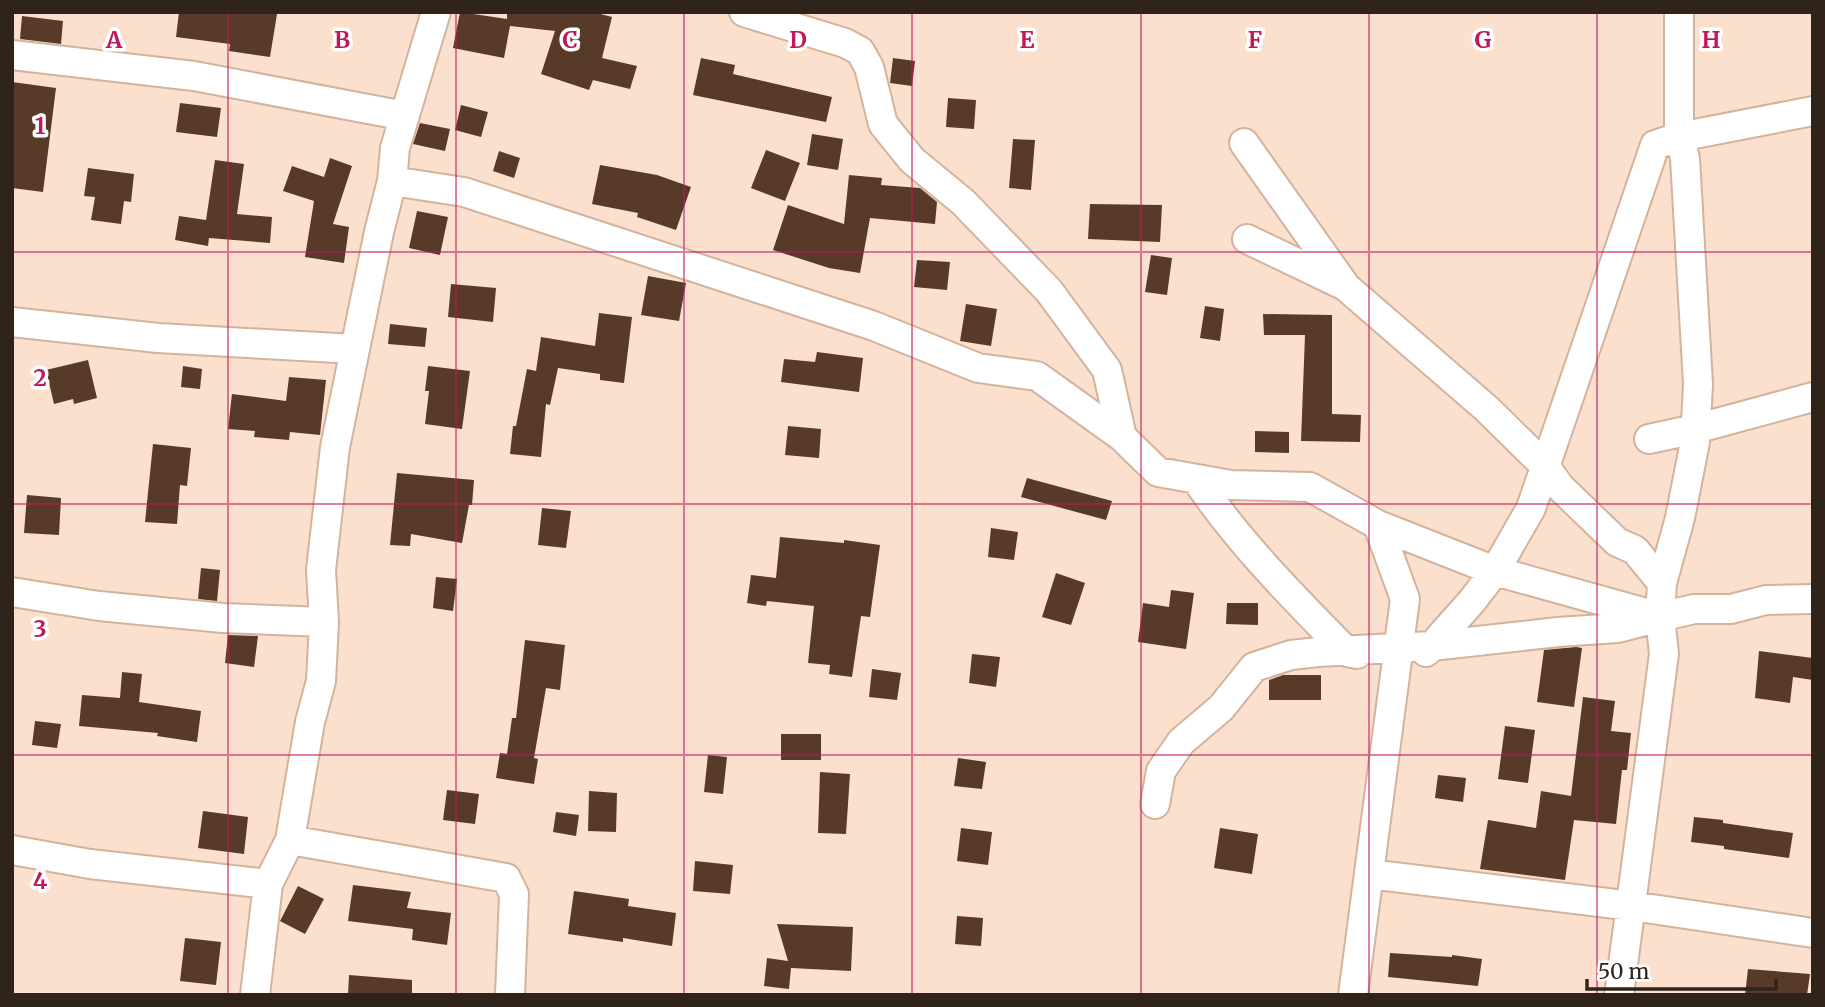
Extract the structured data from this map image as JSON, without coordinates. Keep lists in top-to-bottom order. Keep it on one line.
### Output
{"scale_bar":"50 m","grid":{"columns":["A","B","C","D","E","F","G","H"],"rows":["1","2","3","4"]}}
